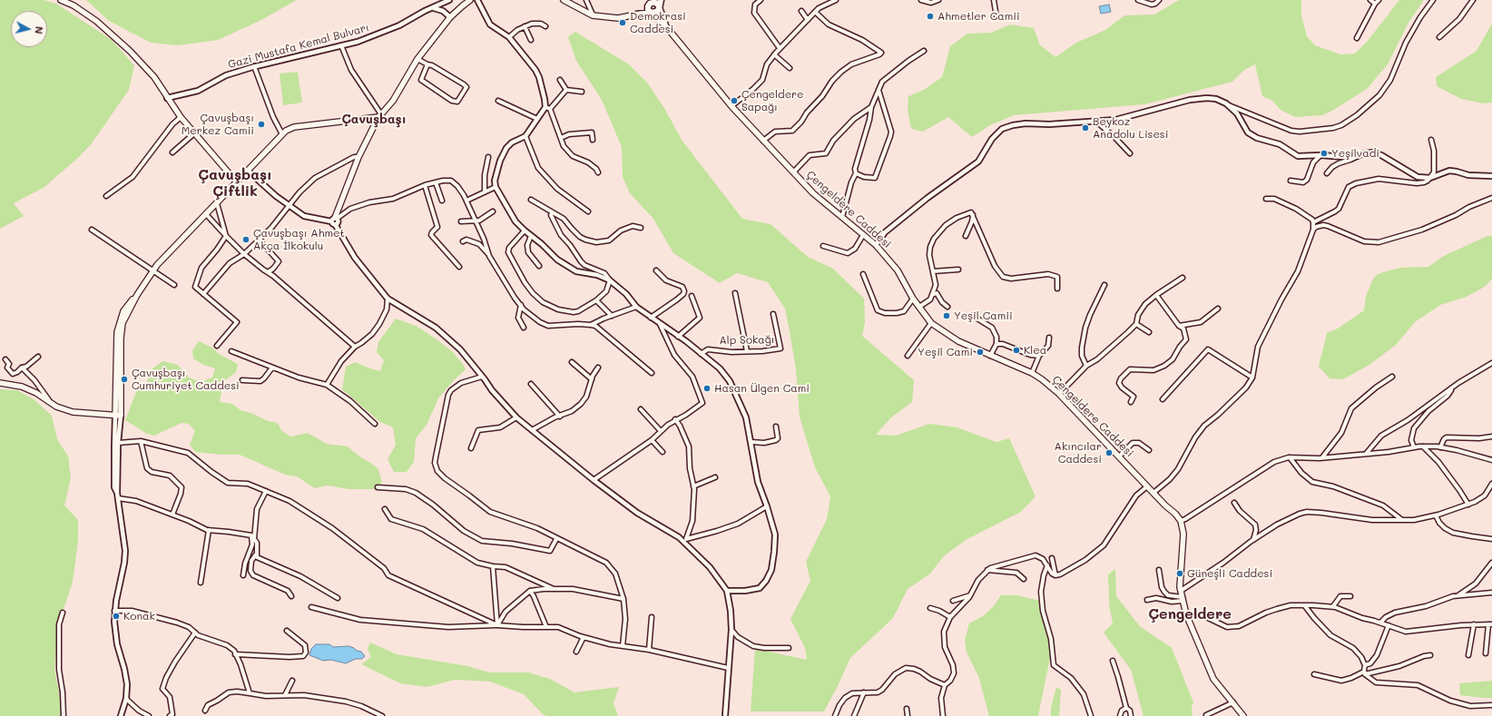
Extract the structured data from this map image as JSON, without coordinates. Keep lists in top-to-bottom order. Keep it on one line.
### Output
{"streets":{"main road":["Çengeldere Caddesi"],"street":["Gazi Mustafa Kemal Bulvarı","Alp Sokağı"]},"districts":["Çavuşbaşı","Çavuşbaşı Çiftlik","Çengeldere"],"places":["Ahmetler Camii","Demokrasi Caddesi","Çengeldere Sapağı","Çavuşbaşı Merkez Camii","Beykoz Anadolu Lisesi","Yeşilvadi","Çavuşbaşı Ahmet Akça İlkokulu","Yeşil Camii","Klea","Yeşil Cami","Çavuşbaşı Cumhuriyet Caddesi","Hasan Ülgen Cami","Akıncılar Caddesi","Güneşli Caddesi","Konak"],"north":"right"}
